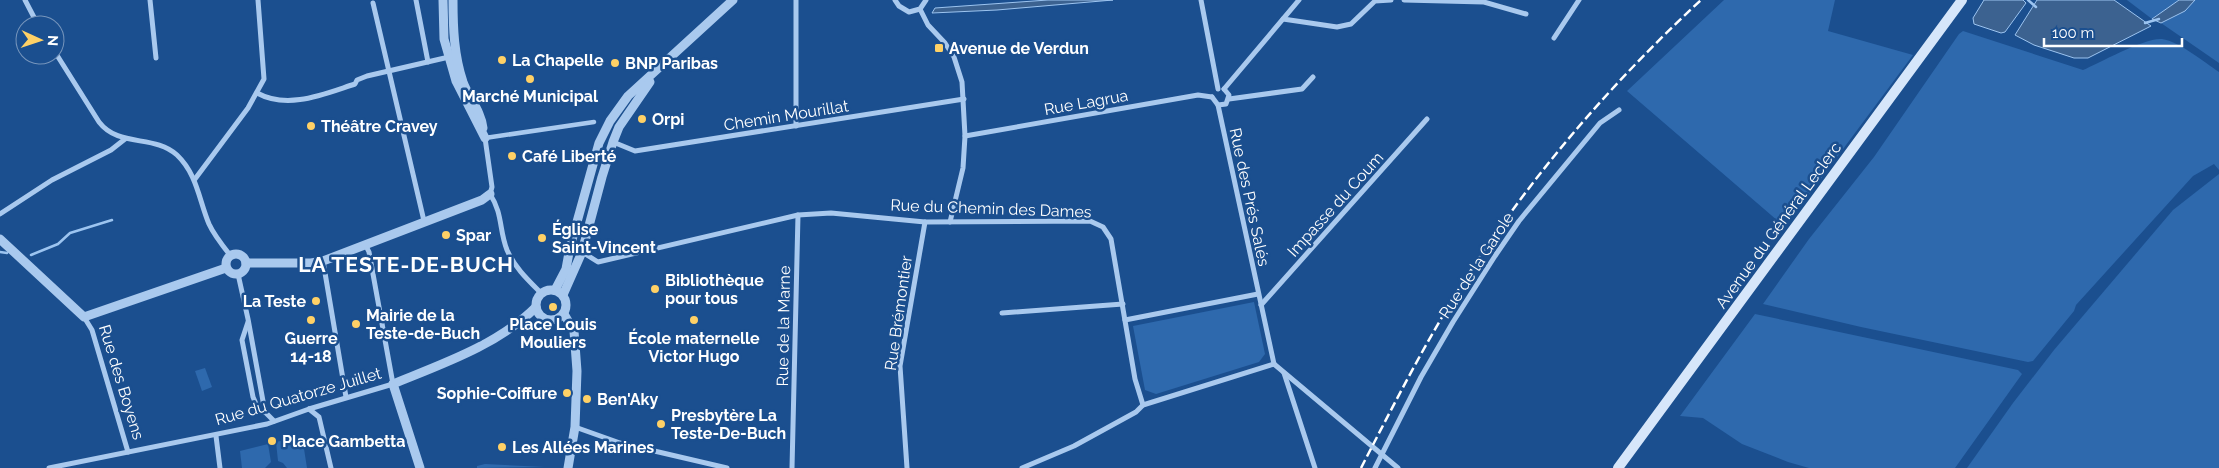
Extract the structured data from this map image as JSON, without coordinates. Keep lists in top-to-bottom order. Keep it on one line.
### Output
{"streets":{"main road":["Avenue du Général Leclerc"],"street":["Rue Lagrua","Chemin Mourillat","Rue des Prés Salés","Impasse du Coum","Rue du Chemin des Dames","Rue de la Garole","Rue Brémontier","Rue de la Marne","Rue des Boyens","Rue du Quatorze Juillet"]},"crossings":[["Rue Lagrua","Rue des Prés Salés"],["Rue des Prés Salés","Impasse du Coum"],["Rue du Chemin des Dames","Rue Brémontier"],["Rue du Chemin des Dames","Rue de la Marne"],["Rue des Boyens","Rue du Quatorze Juillet"]],"districts":["LA TESTE-DE-BUCH"],"places":{"transit":["Avenue de Verdun"],"other":["La Chapelle","BNP Paribas","Marché Municipal","Orpi","Théâtre Cravey","Café Liberté","Spar","Église Saint-Vincent","Bibliothèque pour tous","La Teste","Place Louis Mouliers","Guerre 14-18","École maternelle Victor Hugo","Mairie de la Teste-de-Buch","Sophie-Coiffure","Ben'Aky","Presbytère La Teste-De-Buch","Place Gambetta","Les Allées Marines"]},"scale_bar":"100 m","north":"right"}
